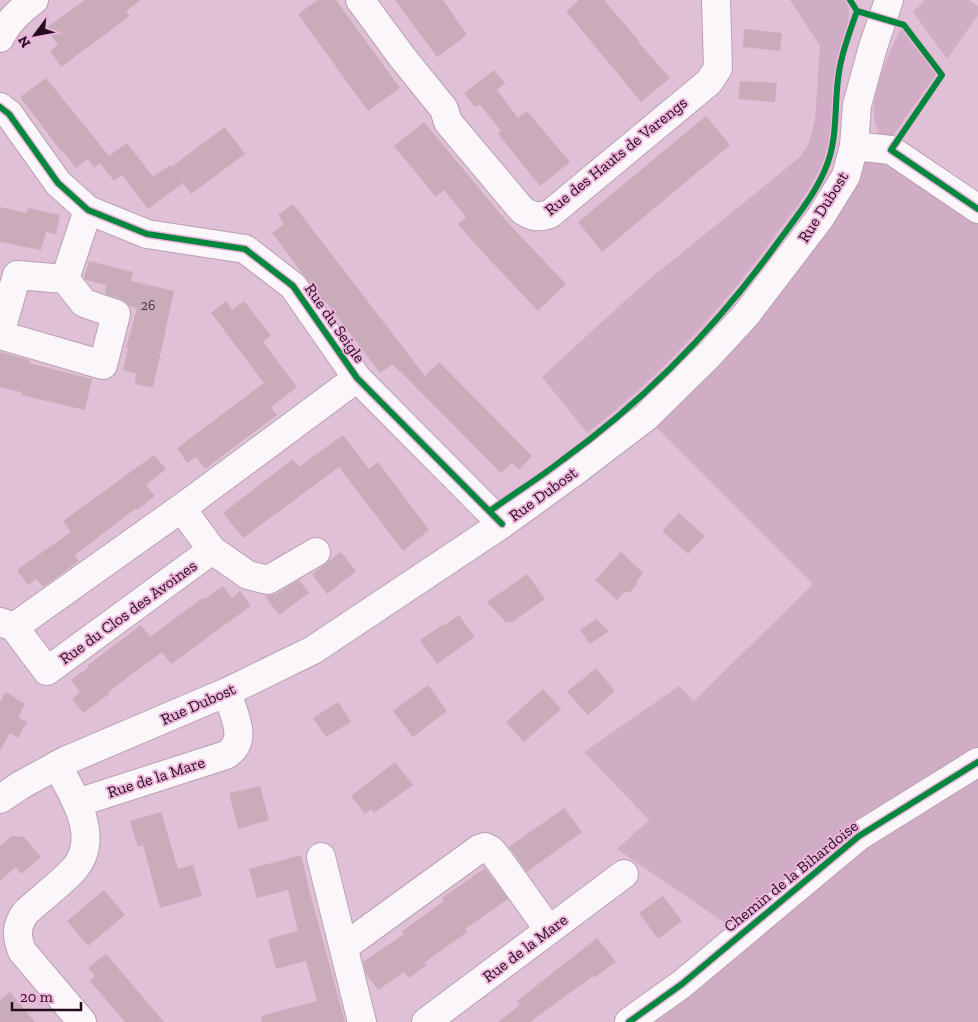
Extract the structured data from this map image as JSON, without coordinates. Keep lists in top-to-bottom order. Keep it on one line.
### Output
{"streets":{"street":["Rue des Hauts de Varengs","Rue Dubost","Rue du Seigle","Rue du Clos des Avoines","Rue de la Mare","Chemin de la Bihardoise"]},"crossings":[["Rue Dubost","Rue du Seigle"],["Rue Dubost","Rue de la Mare"],["Rue du Seigle","Rue du Clos des Avoines"]],"house_numbers":["26"],"scale_bar":"20 m","north":"bottom left"}
